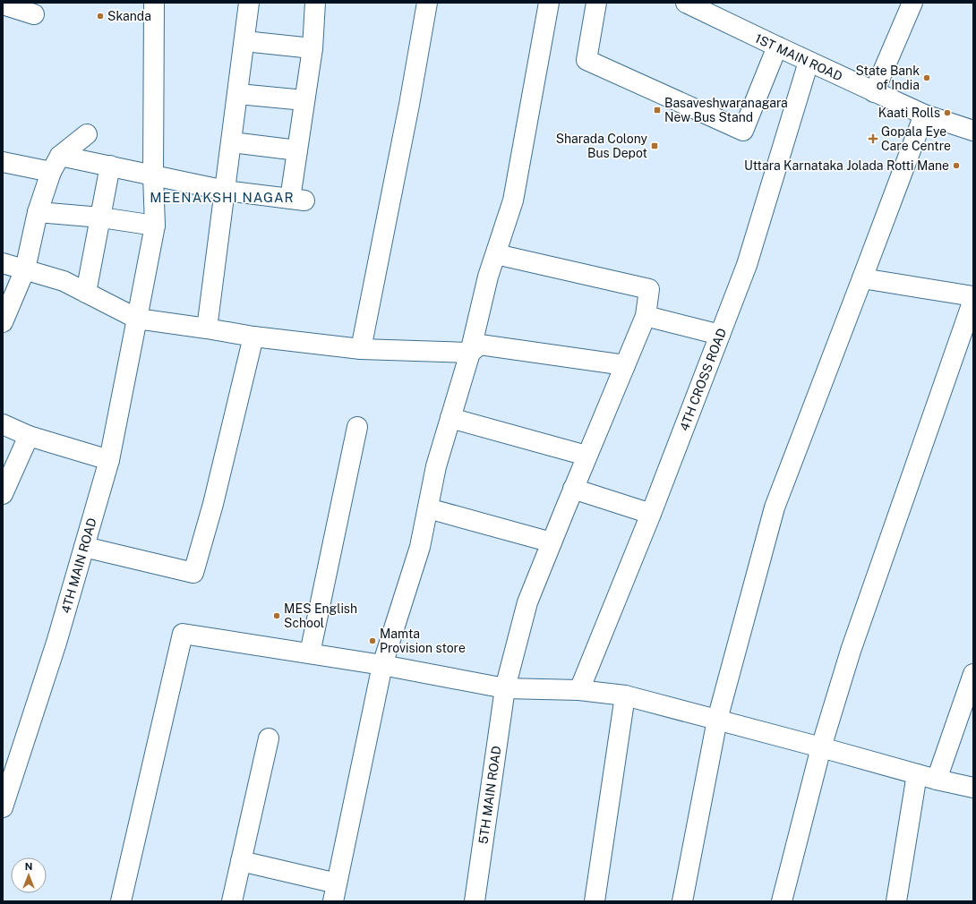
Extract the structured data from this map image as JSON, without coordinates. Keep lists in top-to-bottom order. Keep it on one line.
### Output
{"streets":{"street":["1ST MAIN ROAD","4TH CROSS ROAD","4TH MAIN ROAD","5TH MAIN ROAD"]},"crossings":[["1ST MAIN ROAD","4TH CROSS ROAD"]],"districts":["MEENAKSHI NAGAR"],"places":{"other":["Skanda","State Bank of India","Kaati Rolls","Uttara Karnataka Jolada Rotti Mane","MES English School","Mamta Provision store"],"transit":["Basaveshwaranagara New Bus Stand","Sharada Colony Bus Depot"],"health":["Gopala Eye Care Centre"]},"north":"top"}
